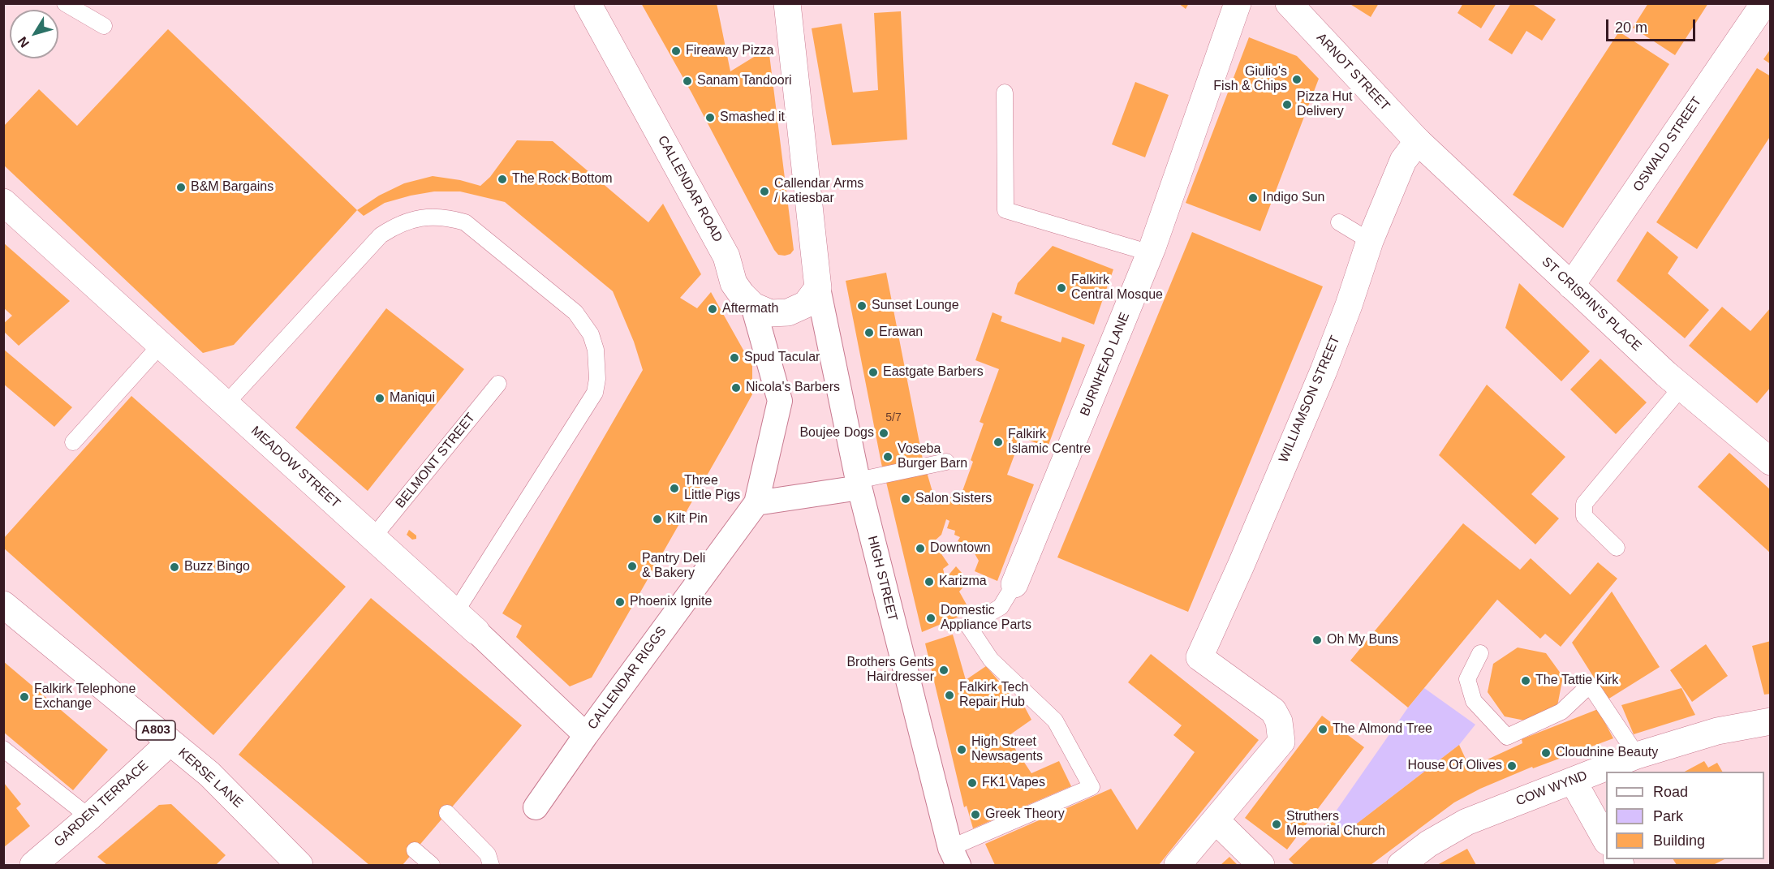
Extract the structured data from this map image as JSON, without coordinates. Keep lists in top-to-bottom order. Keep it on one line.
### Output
{"streets":{"street":["ARNOT STREET","OSWALD STREET","CALLENDAR ROAD","ST CRISPIN'S PLACE","BURNHEAD LANE","WILLIAMSON STREET","MEADOW STREET","HIGH STREET","CALLENDAR RIGGS","A803","KERSE LANE","COW WYND","GARDEN TERRACE"],"lane":["BELMONT STREET"]},"crossings":[["ARNOT STREET","ST CRISPIN'S PLACE"],["ARNOT STREET","WILLIAMSON STREET"],["OSWALD STREET","ST CRISPIN'S PLACE"],["CALLENDAR ROAD","CALLENDAR RIGGS"],["ST CRISPIN'S PLACE","WILLIAMSON STREET"],["BELMONT STREET","MEADOW STREET"],["MEADOW STREET","CALLENDAR RIGGS"],["KERSE LANE","GARDEN TERRACE"]],"places":["Fireaway Pizza","Giulio's Fish & Chips","Sanam Tandoori","Pizza Hut Delivery","Smashed it","The Rock Bottom","B&M Bargains","Callendar Arms / katiesbar","Indigo Sun","Falkirk Central Mosque","Sunset Lounge","Aftermath","Erawan","Spud Tacular","Eastgate Barbers","Nicola's Barbers","Maniqui","Boujee Dogs","Falkirk Islamic Centre","Voseba Burger Barn","Three Little Pigs","Salon Sisters","Kilt Pin","Downtown","Pantry Deli & Bakery","Buzz Bingo","Karizma","Phoenix Ignite","Domestic Appliance Parts","Oh My Buns","Brothers Gents Hairdresser","The Tattie Kirk","Falkirk Tech Repair Hub","Falkirk Telephone Exchange","The Almond Tree","High Street Newsagents","Cloudnine Beauty","House Of Olives","FK1 Vapes","Greek Theory","Struthers Memorial Church"],"house_numbers":["5/7"],"legend":["Road","Park","Building"],"scale_bar":"20 m","north":"bottom left"}
